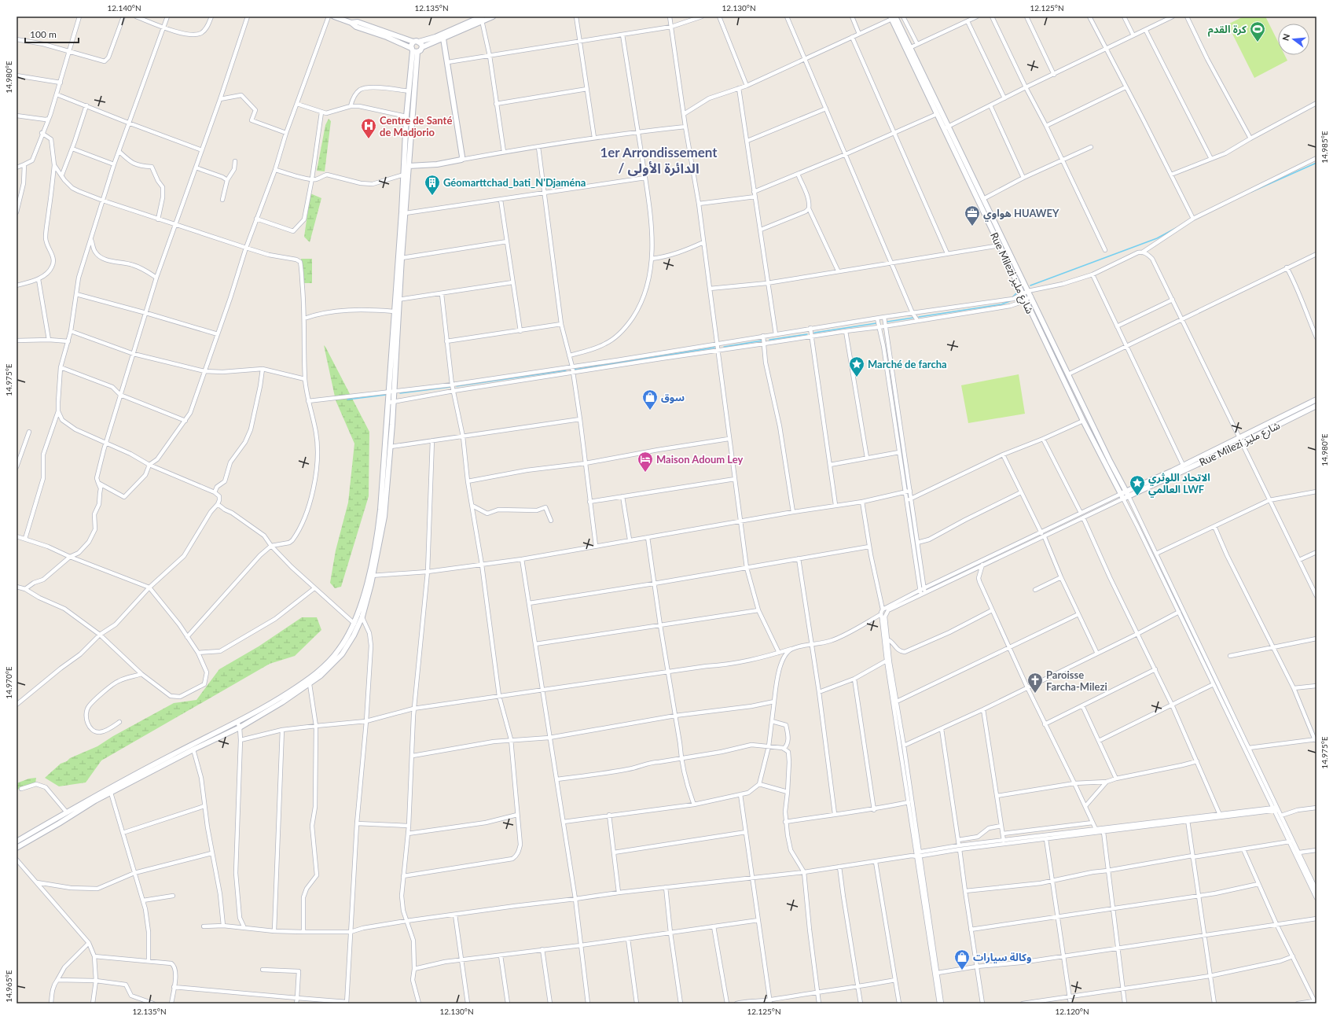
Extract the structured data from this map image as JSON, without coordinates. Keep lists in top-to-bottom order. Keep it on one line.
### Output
{"streets":{"street":["Rue Milezi شارع مليز"]},"districts":["1er Arrondissement / الدائرة الأولى"],"places":{"sports":["كرة القدم"],"hospital":["Centre de Santé de Madjorio"],"building":["Géomarttchad_bati_N'Djaména"],"office":["هواوي HUAWEY"],"place":["Marché de farcha","الاتحاد اللوثري العالمي LWF"],"shop":["سوق","وكالة سيارات"],"hotel":["Maison Adoum Ley"],"church":["Paroisse Farcha-Milezi"]},"scale_bar":"100 m","north":"left","coordinates":["12.140°N","12.135°N","12.130°N","12.125°N","14.980°E","14.985°E","14.975°E","14.970°E","14.965°E","12.120°N"]}
